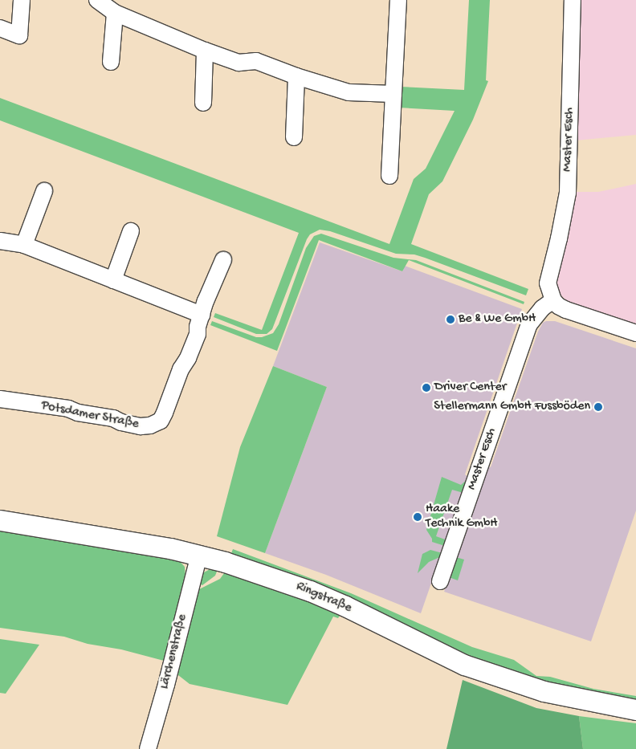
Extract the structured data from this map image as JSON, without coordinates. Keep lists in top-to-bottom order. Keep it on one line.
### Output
{"streets":{"main road":["Ringstraße"],"street":["Master Esch","Potsdamer Straße","Lärchenstraße"]},"crossings":[["Ringstraße","Lärchenstraße"]],"places":["Be & We GmbH","Driver Center","Stellermann GmbH Fussböden","Haake Technik GmbH"]}
